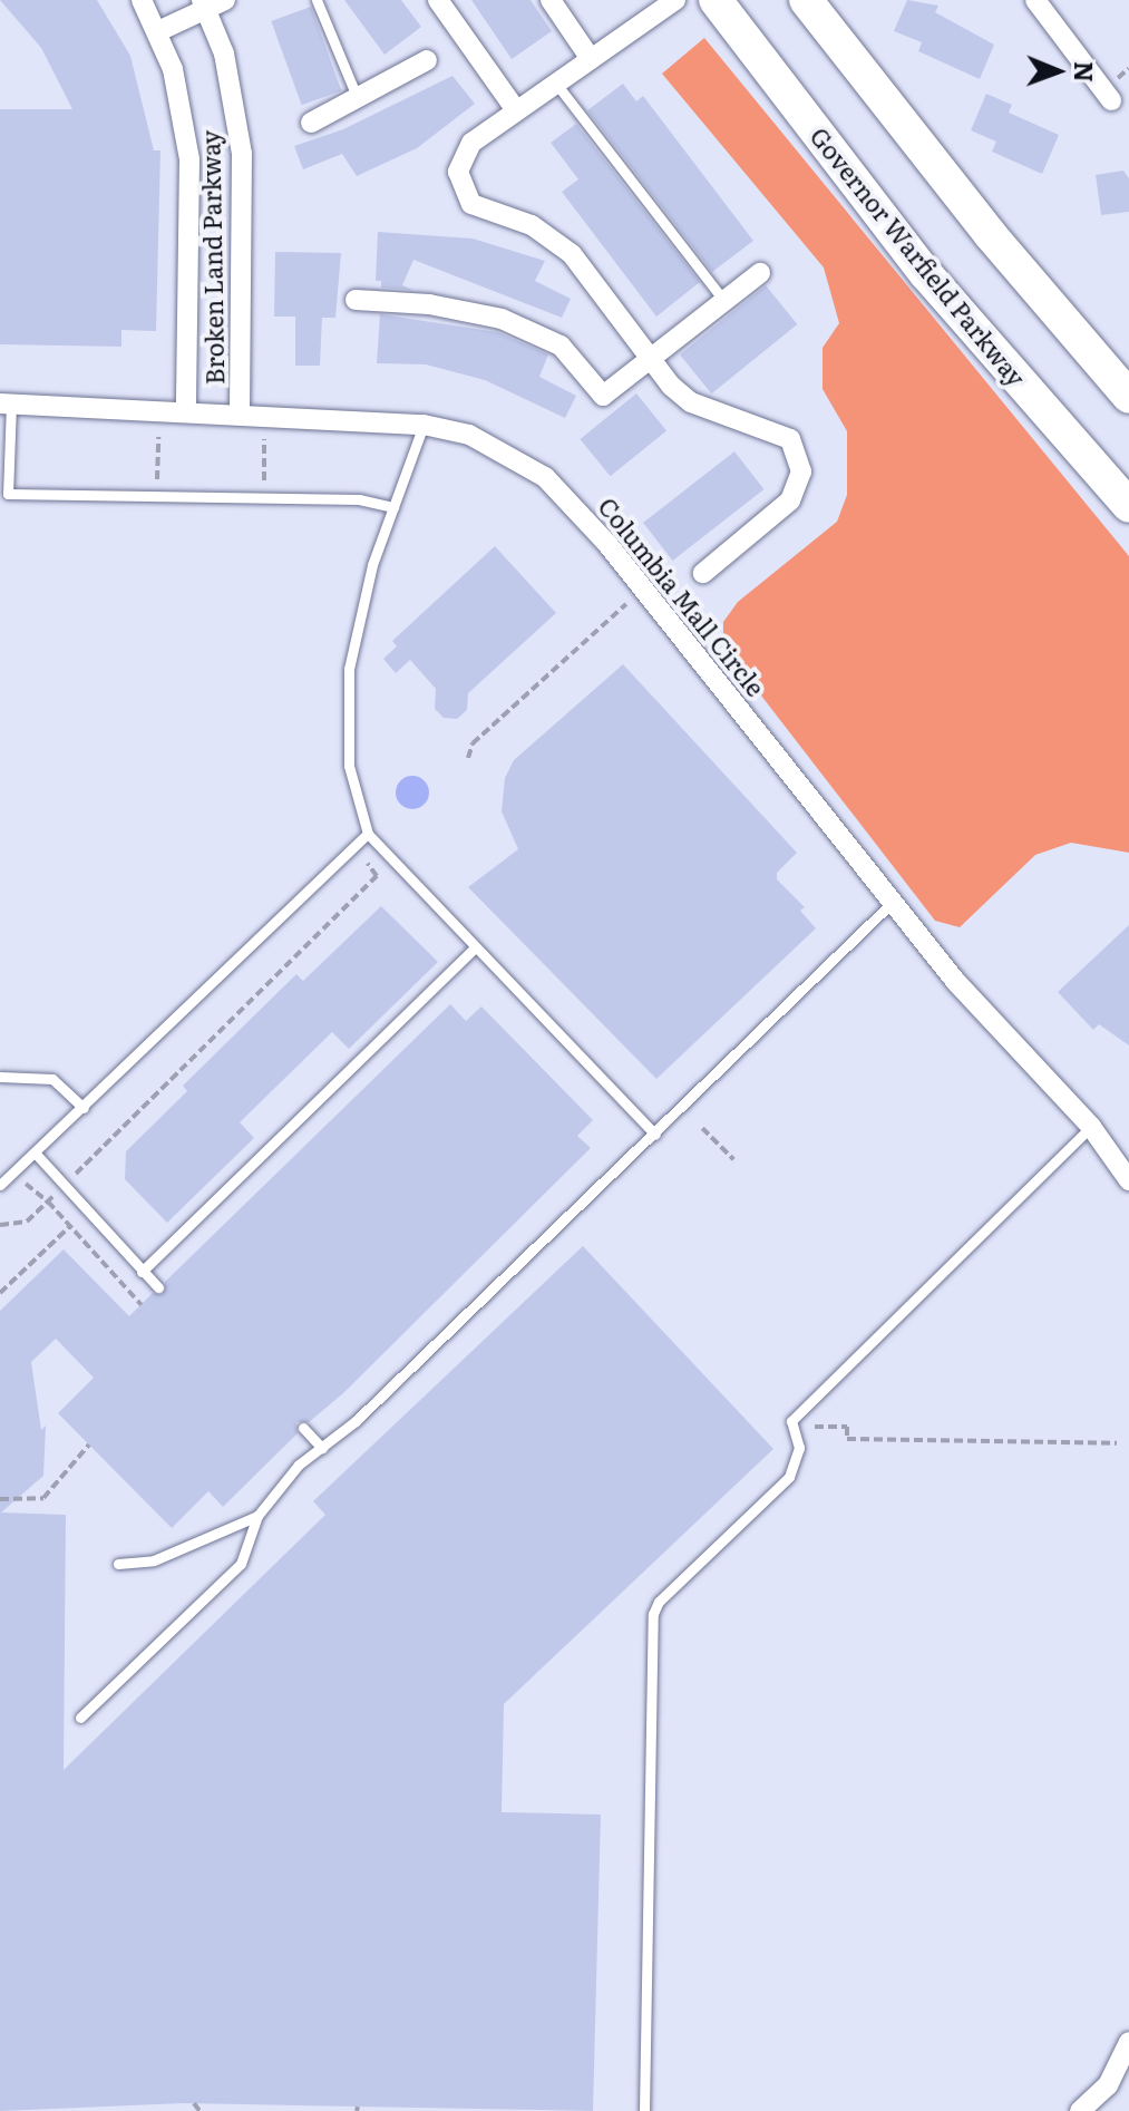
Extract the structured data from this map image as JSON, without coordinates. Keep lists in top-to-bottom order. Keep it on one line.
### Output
{"streets":{"main road":["Governor Warfield Parkway"],"street":["Broken Land Parkway","Columbia Mall Circle"]},"crossings":[["Broken Land Parkway","Columbia Mall Circle"]],"north":"right"}
